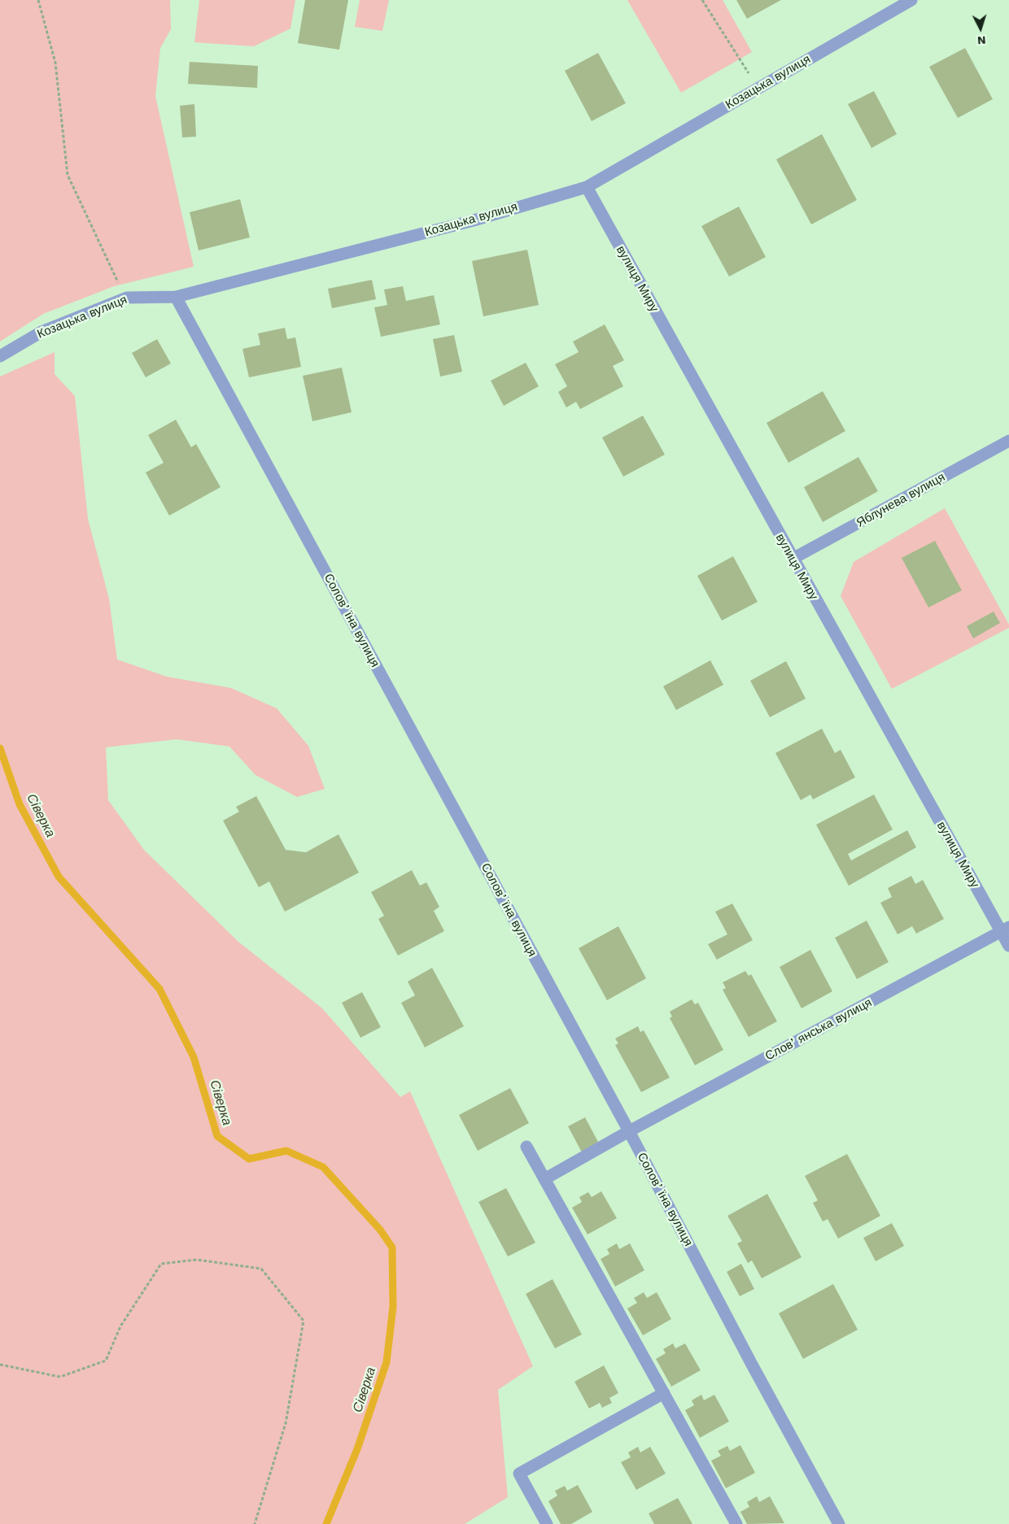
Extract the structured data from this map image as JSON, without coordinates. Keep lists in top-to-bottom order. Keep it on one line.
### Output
{"streets":{"street":["Козацька вулиця","вулиця Миру","Яблунева вулиця","Соловʼїна вулиця","Словʼянська вулиця"]},"crossings":[["Козацька вулиця","вулиця Миру"],["Козацька вулиця","Соловʼїна вулиця"],["вулиця Миру","Яблунева вулиця"],["вулиця Миру","Словʼянська вулиця"],["Соловʼїна вулиця","Словʼянська вулиця"]],"water":["Сіверка"],"north":"bottom"}
